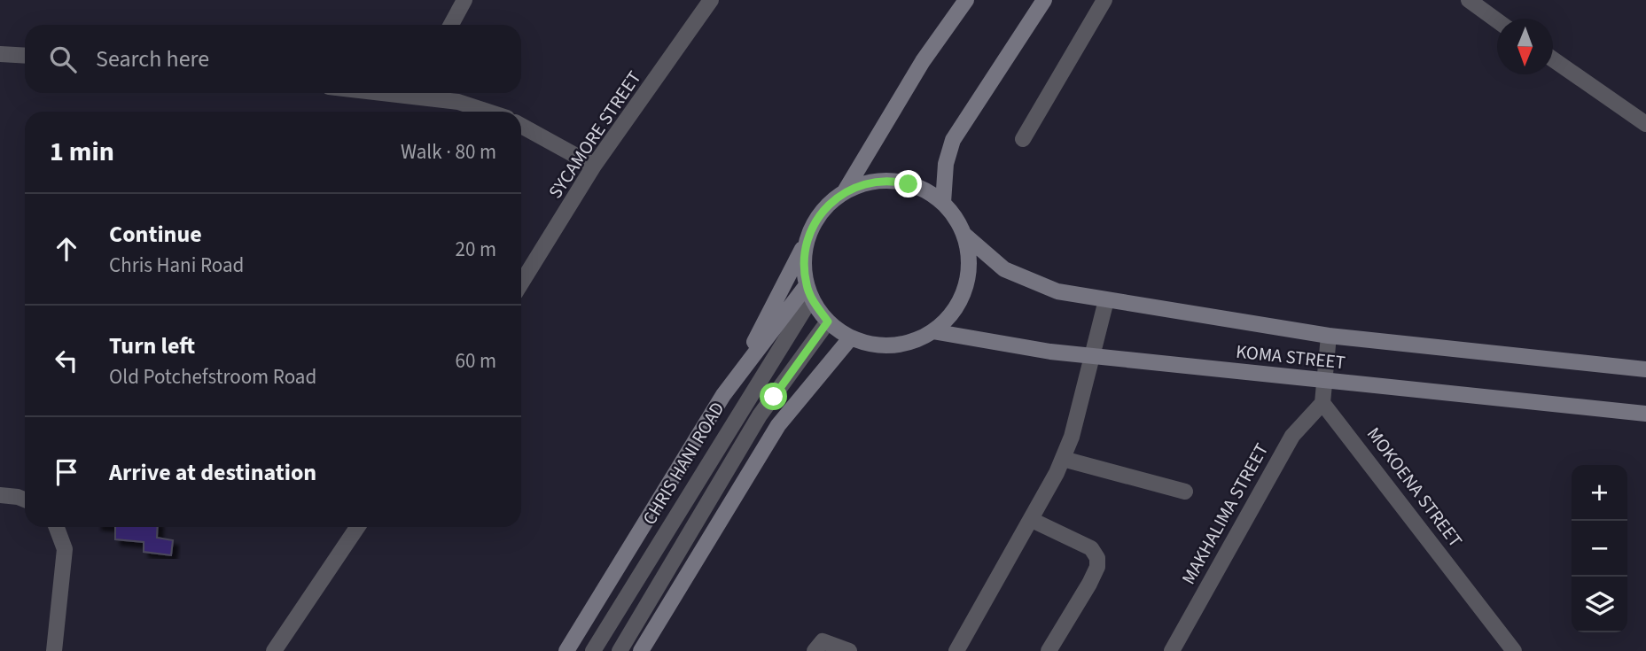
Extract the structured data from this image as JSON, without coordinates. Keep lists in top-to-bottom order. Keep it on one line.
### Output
{"streets":{"main road":["KOMA STREET","CHRIS HANI ROAD"],"street":["SYCAMORE STREET","MOKOENA STREET","MAKHALIMA STREET"]},"crossings":[["KOMA STREET","CHRIS HANI ROAD"],["MOKOENA STREET","MAKHALIMA STREET"]],"north":"bottom","page":{"search":"Search here","heading":["1 min","Walk · 80 m"],"list":[["Continue","Chris Hani Road","20 m"],["Turn left","Old Potchefstroom Road","60 m"],"Arrive at destination"],"map_buttons":["+","−"]}}
